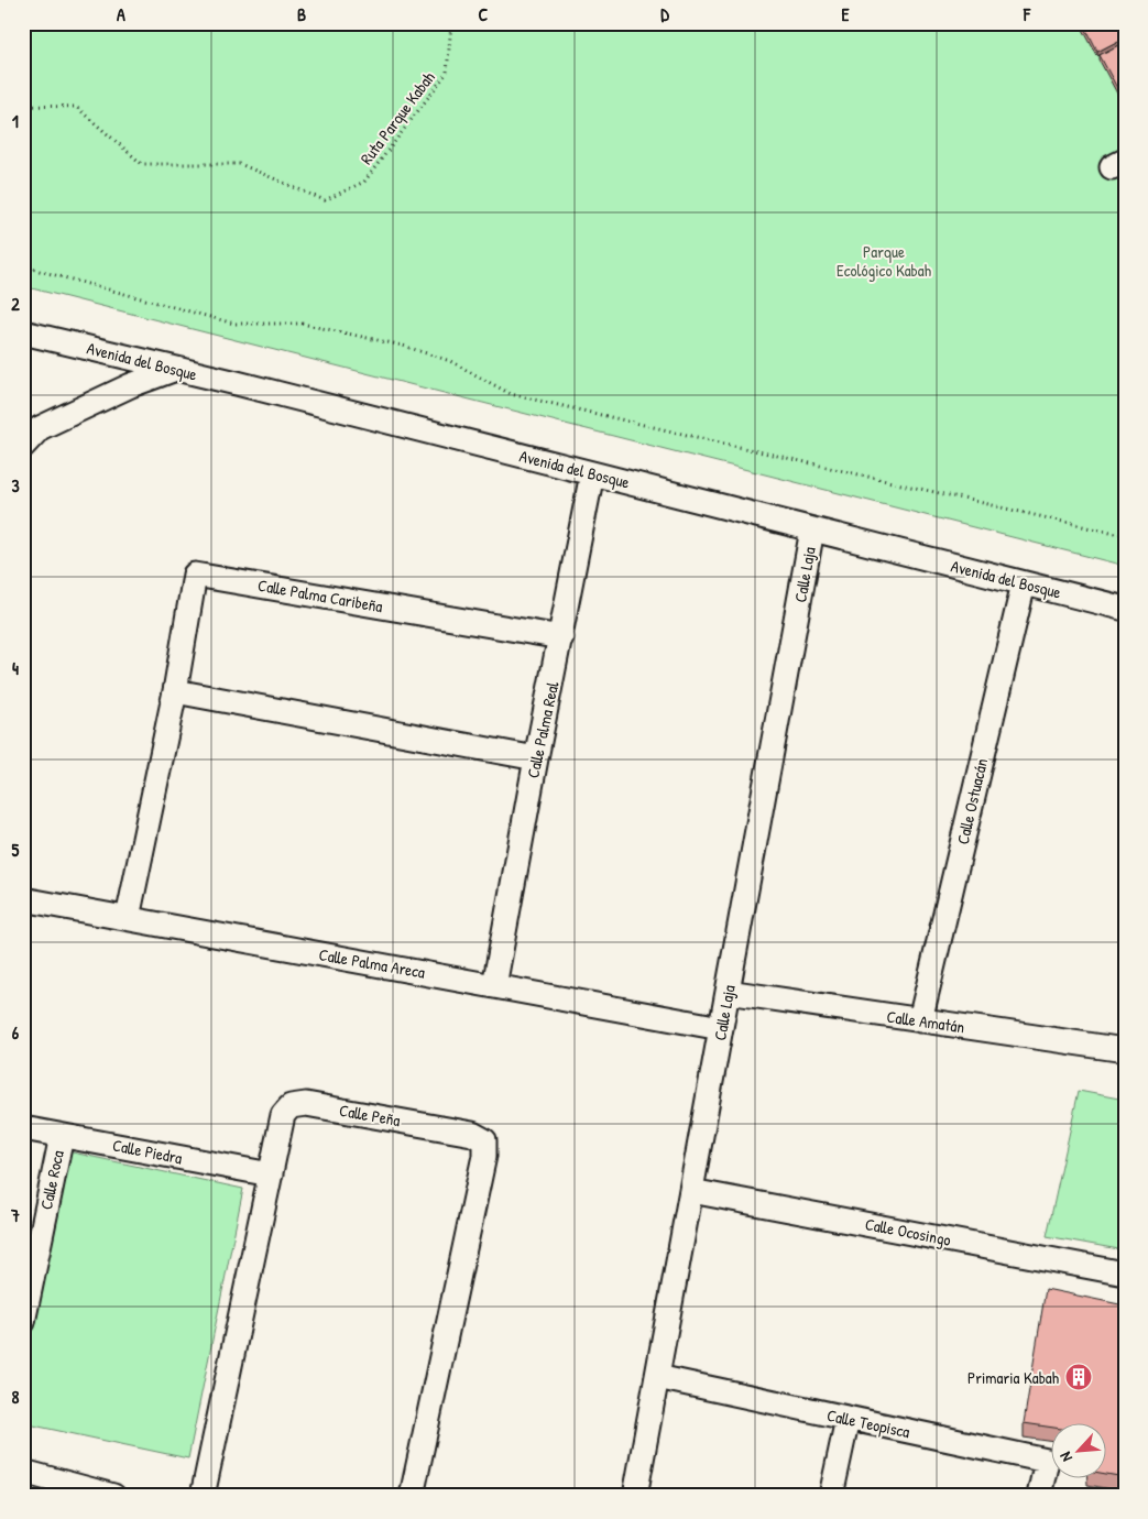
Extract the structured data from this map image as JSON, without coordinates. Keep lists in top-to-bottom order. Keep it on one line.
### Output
{"streets":{"street":["Avenida del Bosque","Calle Laja","Calle Palma Caribeña","Calle Palma Real","Calle Ostuacán","Calle Palma Areca","Calle Amatán","Calle Peña","Calle Piedra","Calle Roca","Calle Ocosingo","Calle Teopisca"],"path":["Ruta Parque Kabah"]},"crossings":[["Avenida del Bosque","Calle Laja"],["Avenida del Bosque","Calle Palma Real"],["Avenida del Bosque","Calle Ostuacán"],["Calle Laja","Calle Palma Areca"],["Calle Laja","Calle Amatán"],["Calle Laja","Calle Ocosingo"],["Calle Laja","Calle Teopisca"],["Calle Palma Caribeña","Calle Palma Real"],["Calle Palma Caribeña","Calle Palma Areca"],["Calle Palma Real","Calle Palma Areca"],["Calle Ostuacán","Calle Amatán"],["Calle Peña","Calle Piedra"],["Calle Piedra","Calle Roca"]],"parks":["Parque Ecológico Kabah"],"places":{"building":["Primaria Kabah"]},"north":"bottom left","grid":{"columns":["A","B","C","D","E","F"],"rows":["1","2","3","4","5","6","7","8"]}}
